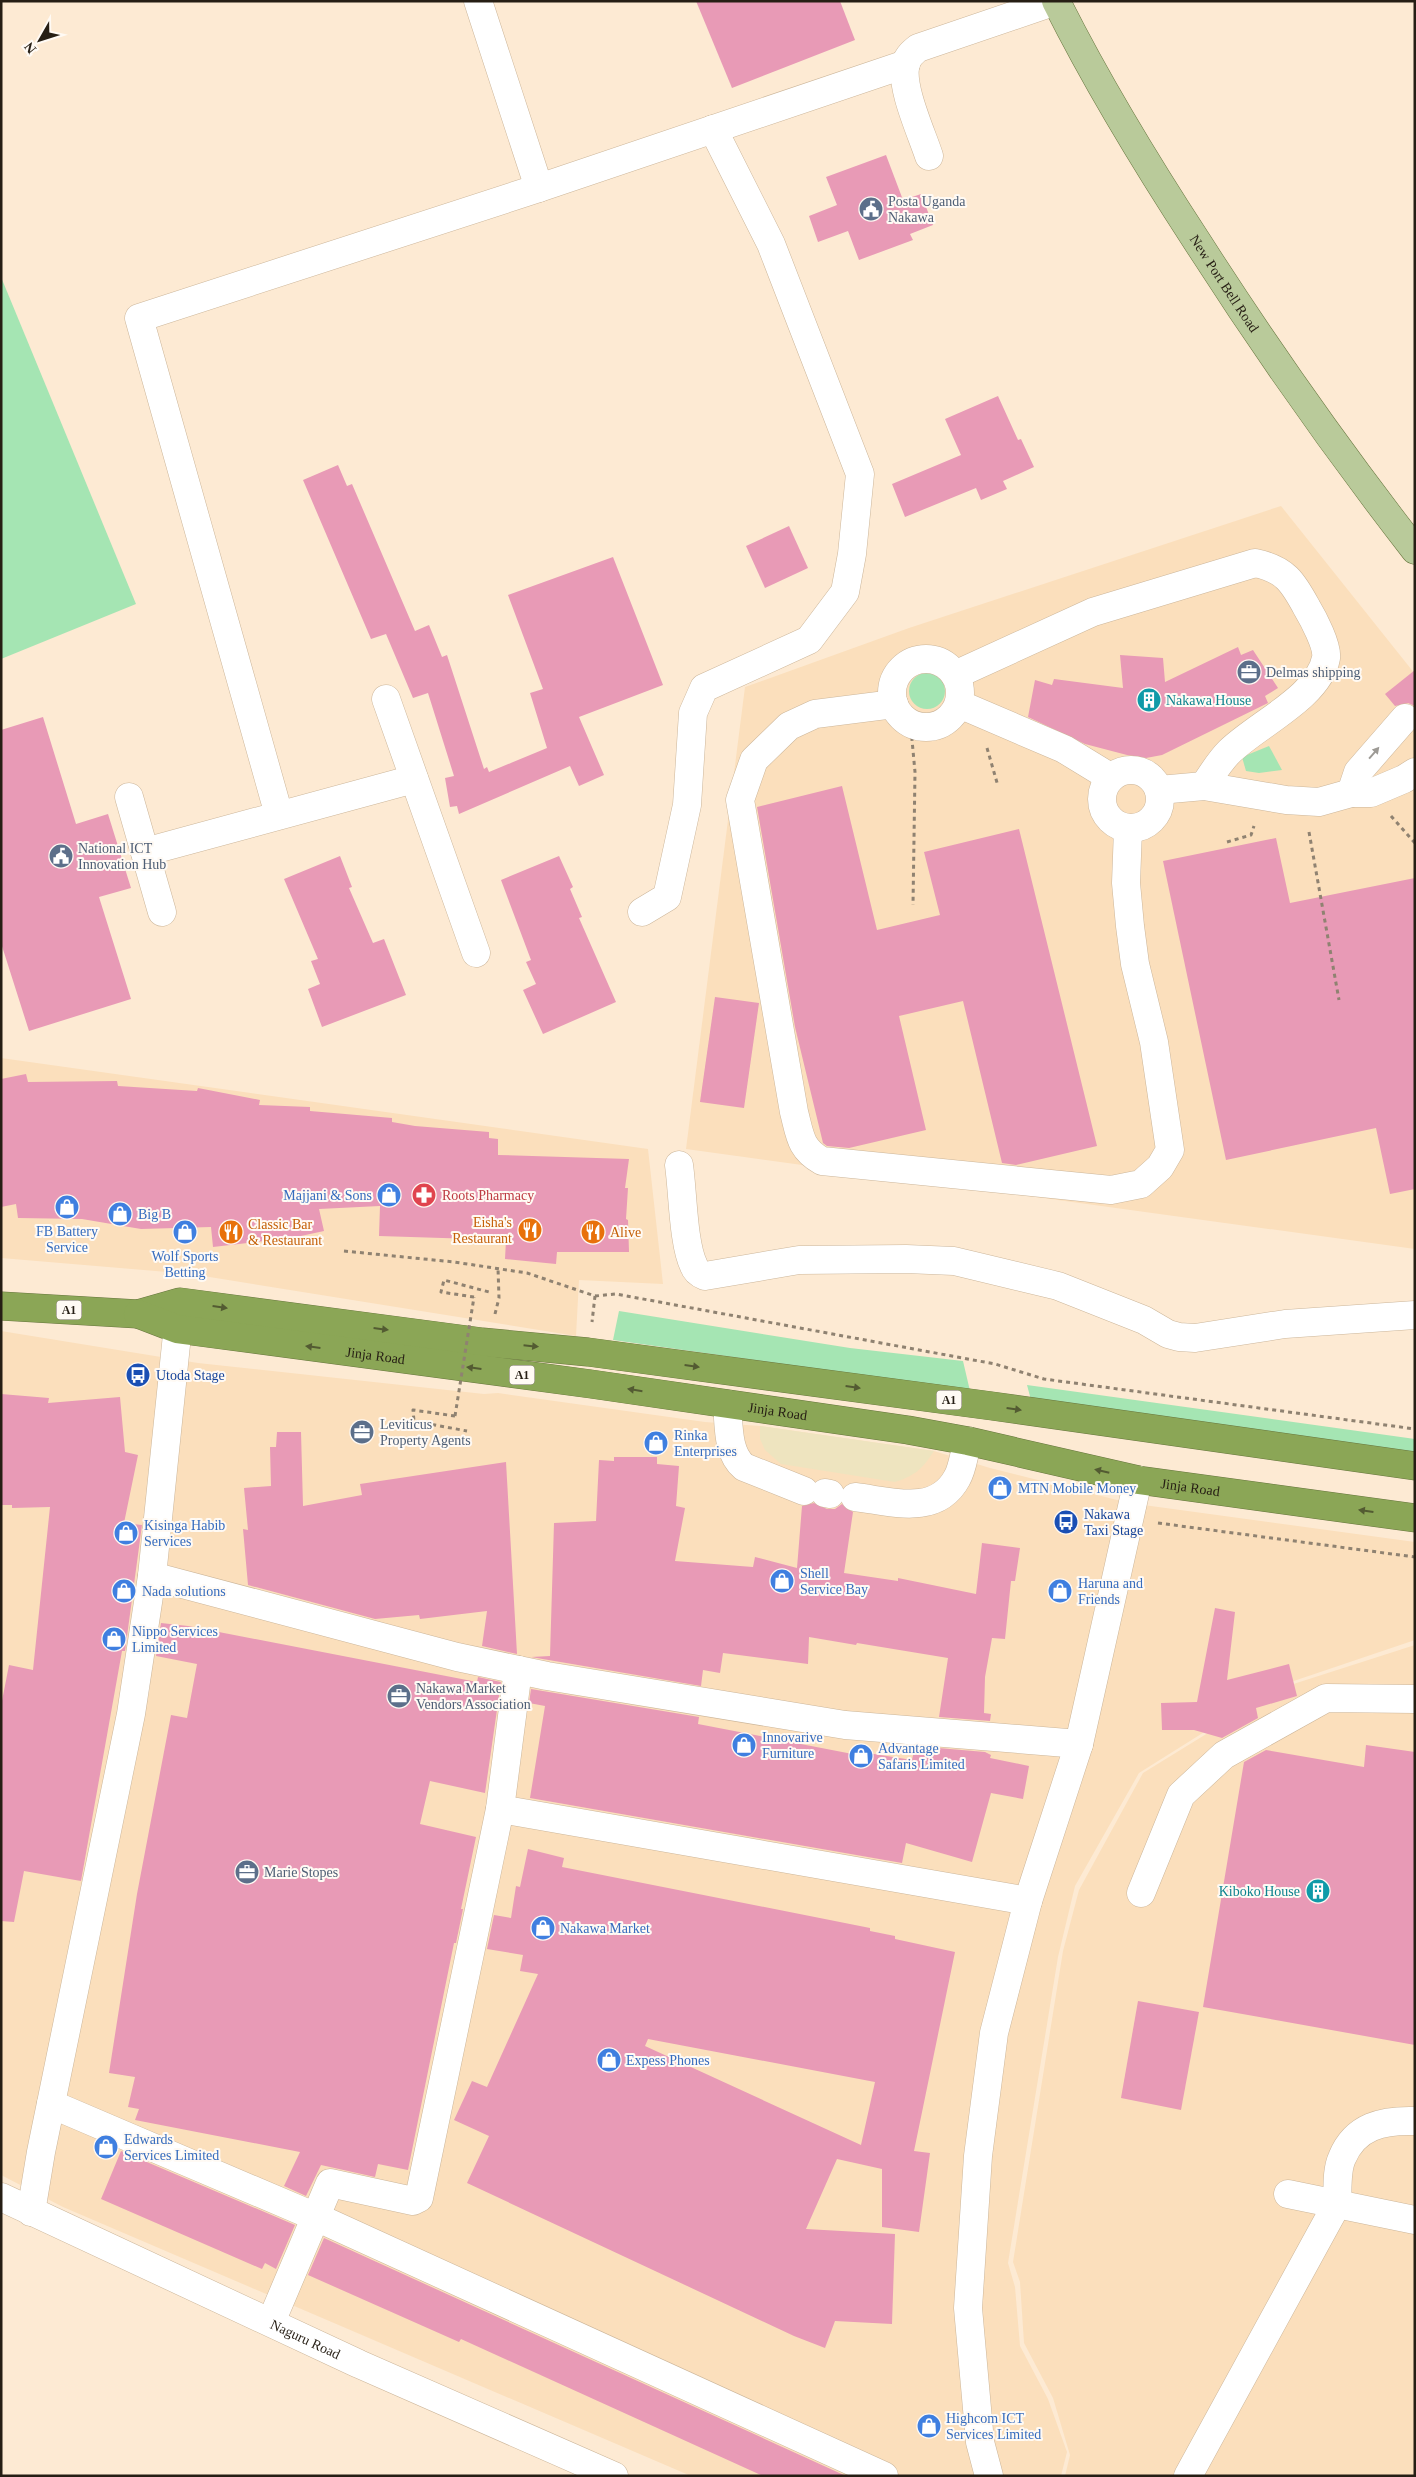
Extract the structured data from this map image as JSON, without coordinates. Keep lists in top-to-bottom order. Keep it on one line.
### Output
{"streets":{"highway":["A1","Jinja Road"],"main road":["New Port Bell Road"],"street":["Naguru Road"]},"places":{"public building":["Posta Uganda Nakawa","National ICT Innovation Hub"],"office":["Delmas shipping","Leviticus Property Agents","Nakawa Market Vendors Association","Marie Stopes"],"building":["Nakawa House","Kiboko House"],"shop":["Majjani & Sons","FB Battery Service","Big B","Wolf Sports Betting","Rinka Enterprises","MTN Mobile Money","Kisinga Habib Services","Shell Service Bay","Nada solutions","Haruna and Friends","Nippo Services Limited","Innovarive Furniture","Advantage Safaris Limited","Nakawa Market","Expess Phones","Edwards Services Limited","Highcom ICT Services Limited"],"pharmacy":["Roots Pharmacy"],"restaurant":["Eisha's Restaurant","Classic Bar & Restaurant","Alive"],"bus stop":["Utoda Stage","Nakawa Taxi Stage"]},"north":"bottom left"}
